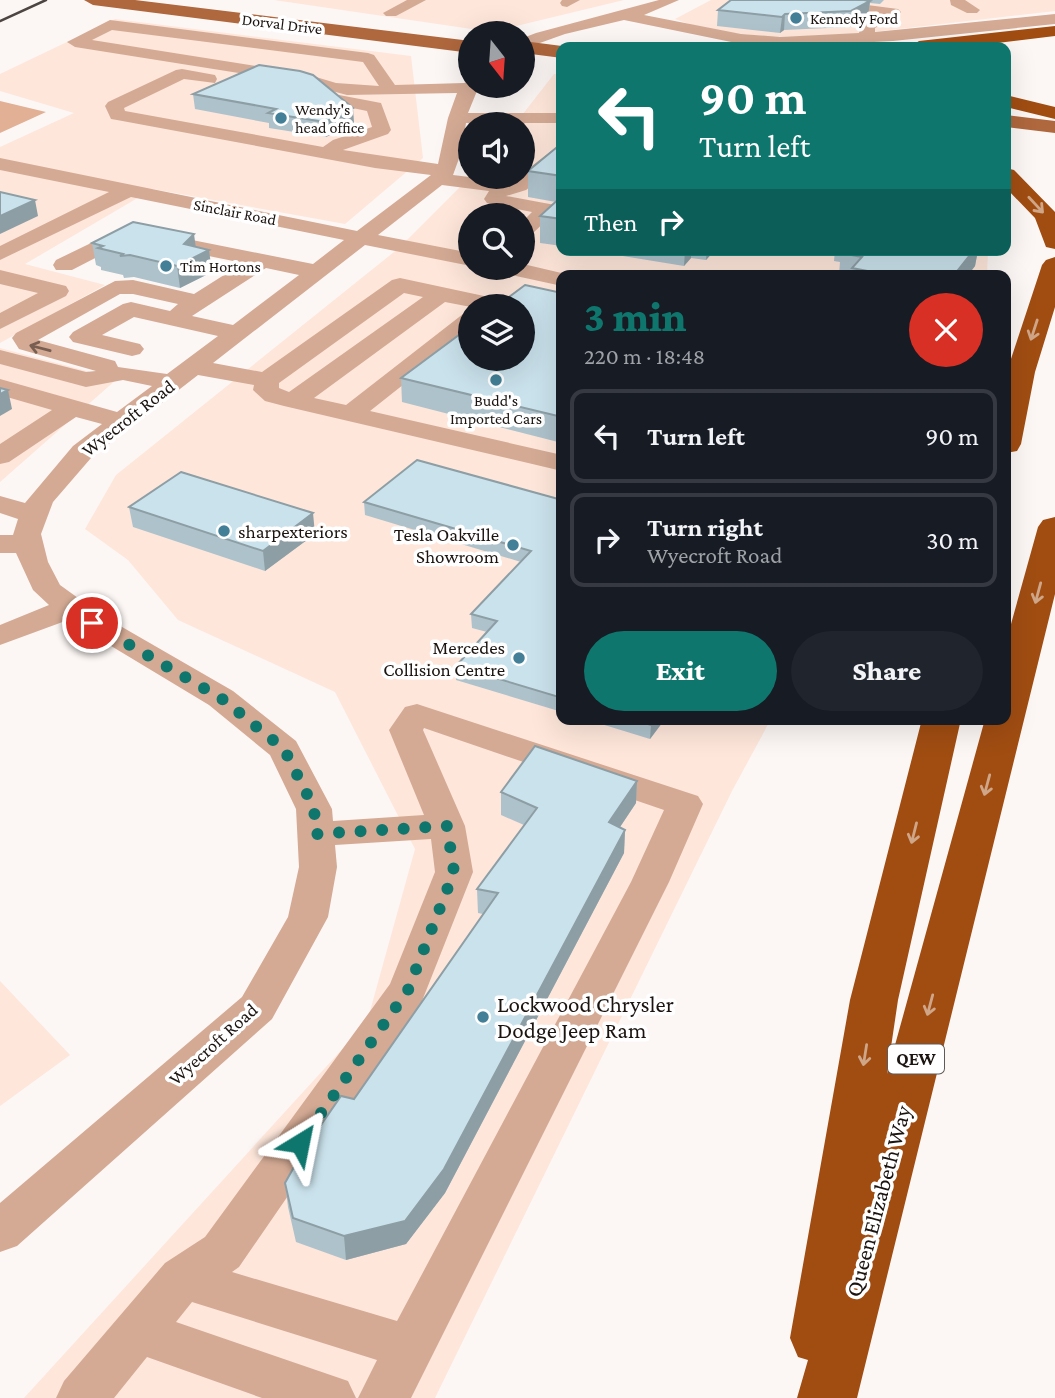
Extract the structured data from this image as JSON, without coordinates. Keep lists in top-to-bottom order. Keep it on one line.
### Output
{"streets":{"highway":["QEW","Queen Elizabeth Way"],"main road":["Dorval Drive"],"street":["Sinclair Road","Wyecroft Road"]},"crossings":[["Sinclair Road","Wyecroft Road"]],"places":["Kennedy Ford","Wendy's head office","Tim Hortons","Budd's Imported Cars","sharpexteriors","Tesla Oakville Showroom","Mercedes Collision Centre","Lockwood Chrysler Dodge Jeep Ram"],"north":"bottom","page":{"turn":["90 m","Turn left"],"then":"Then","heading":["3 min","220 m · 18:48"],"list":[{"name":"Turn left","value":"90 m"},{"name":"Turn right","note":"Wyecroft Road","value":"30 m"}],"buttons":["Exit","Share"]}}
